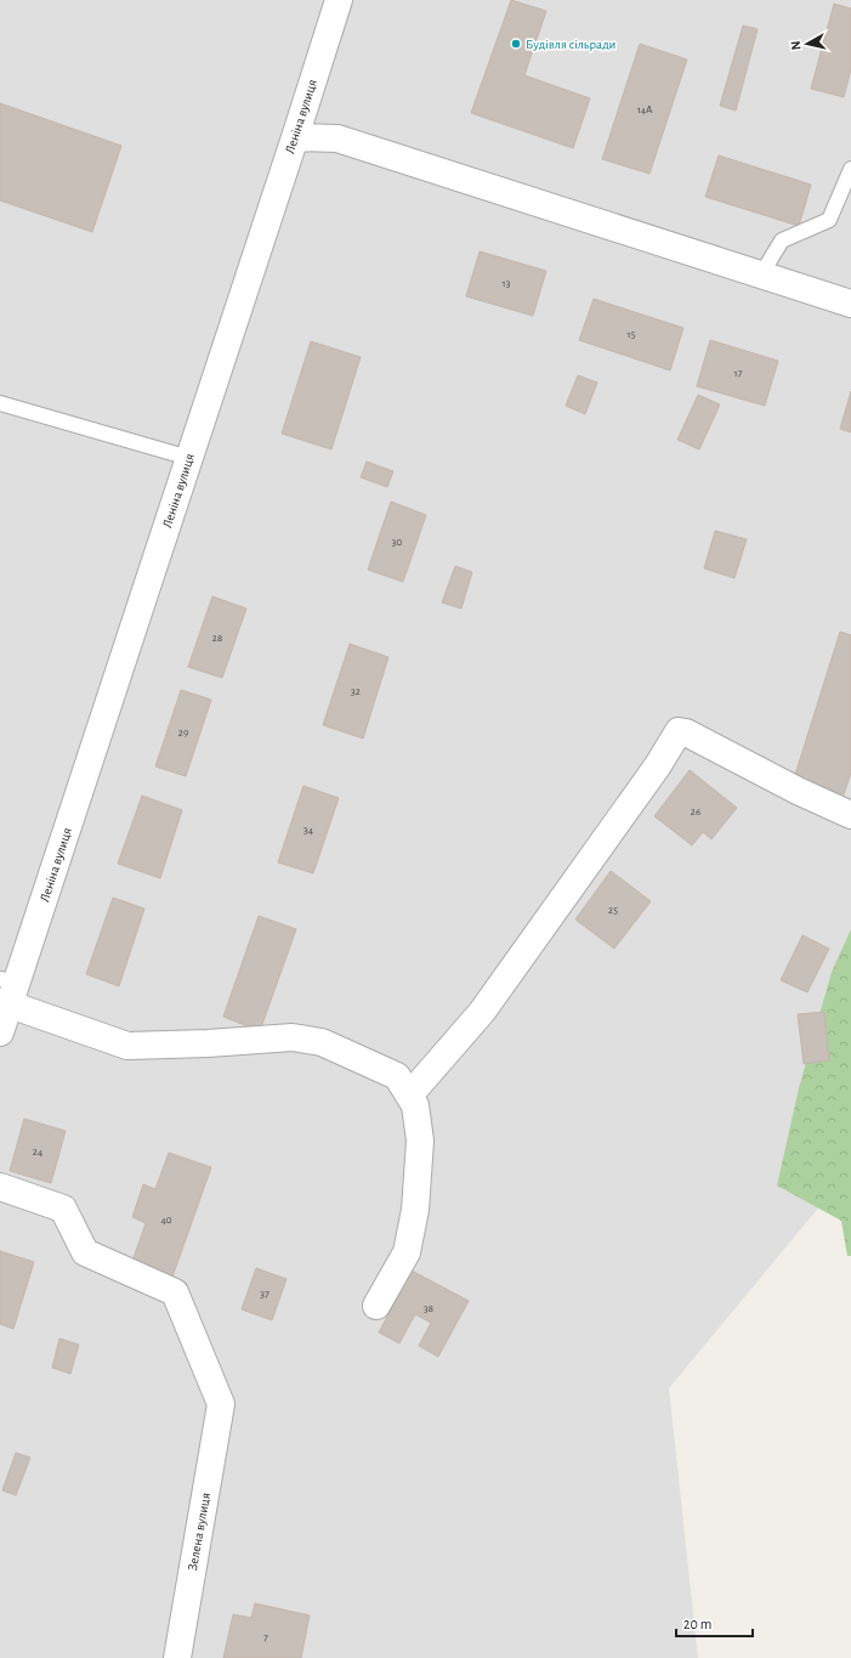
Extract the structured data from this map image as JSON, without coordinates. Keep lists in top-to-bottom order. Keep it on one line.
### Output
{"streets":{"street":["Леніна вулиця","Зелена вулиця"]},"places":["Будівля сільради"],"house_numbers":["14А","13","15","17","30","28","32","29","26","34","25","24","40","37","38","7"],"scale_bar":"20 m","north":"left"}
